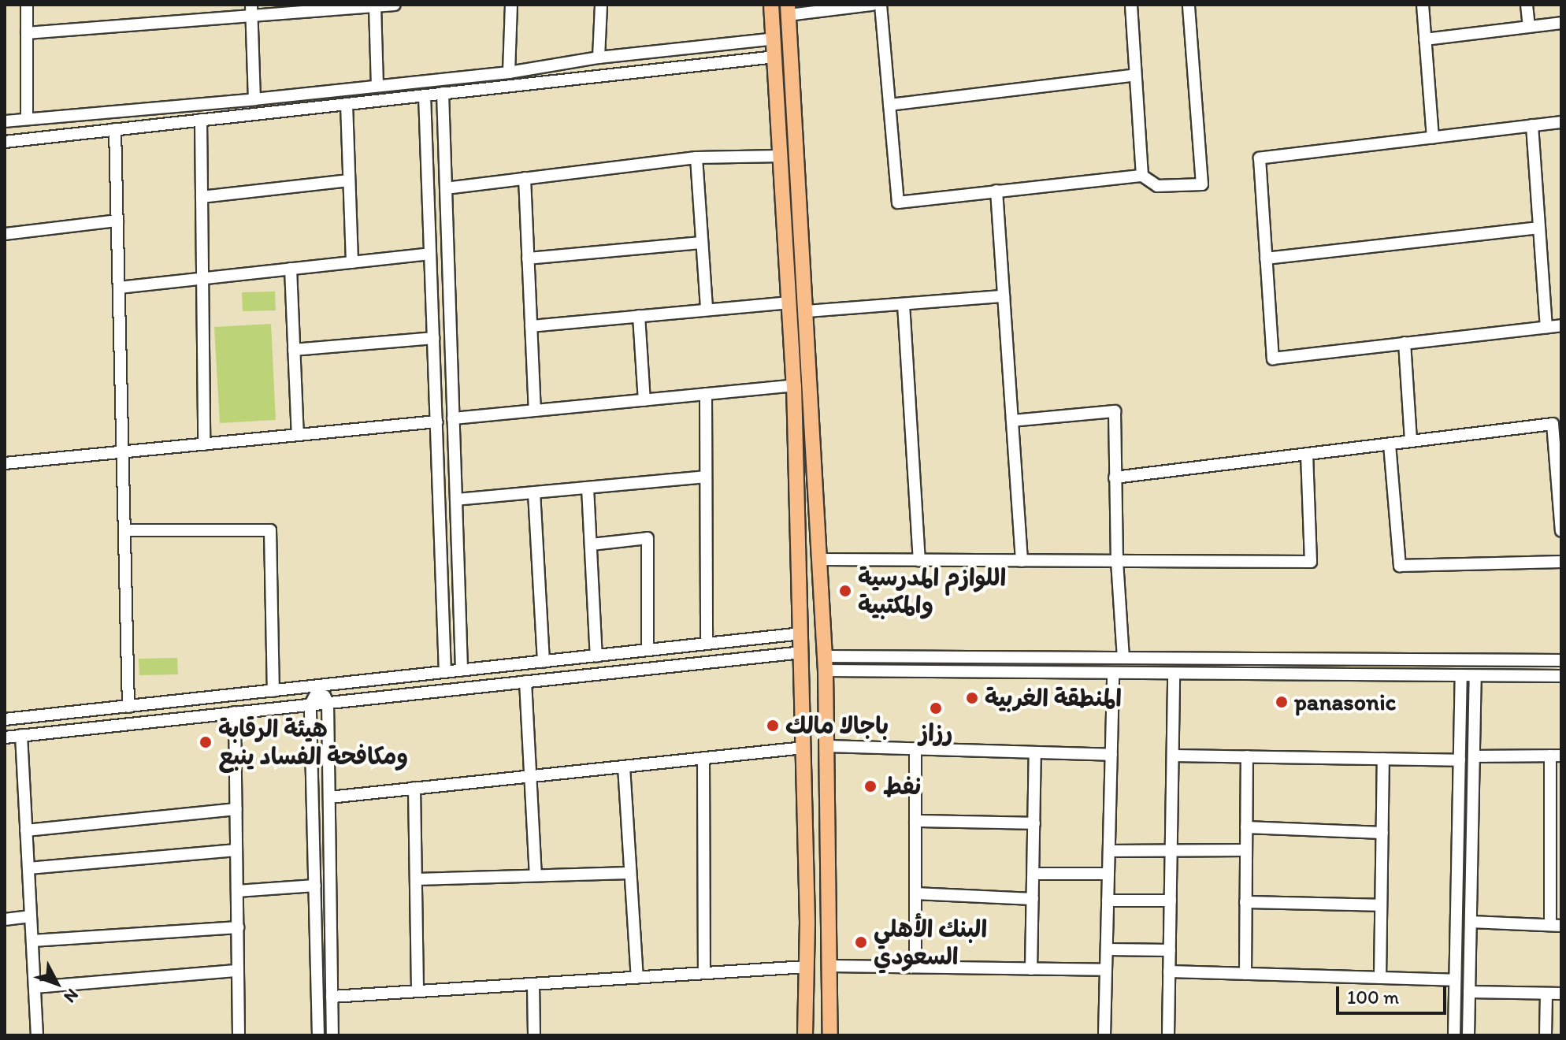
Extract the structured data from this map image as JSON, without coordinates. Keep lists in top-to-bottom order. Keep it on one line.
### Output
{"places":["اللوازم المدرسية والمكتبية","المنطقة الغربية","panasonic","رزاز","باجالا مالك","هيئة الرقابة ومكافحة الفساد ينبع","نفط","البنك الأهلي السعودي"],"scale_bar":"100 m","north":"bottom right"}
